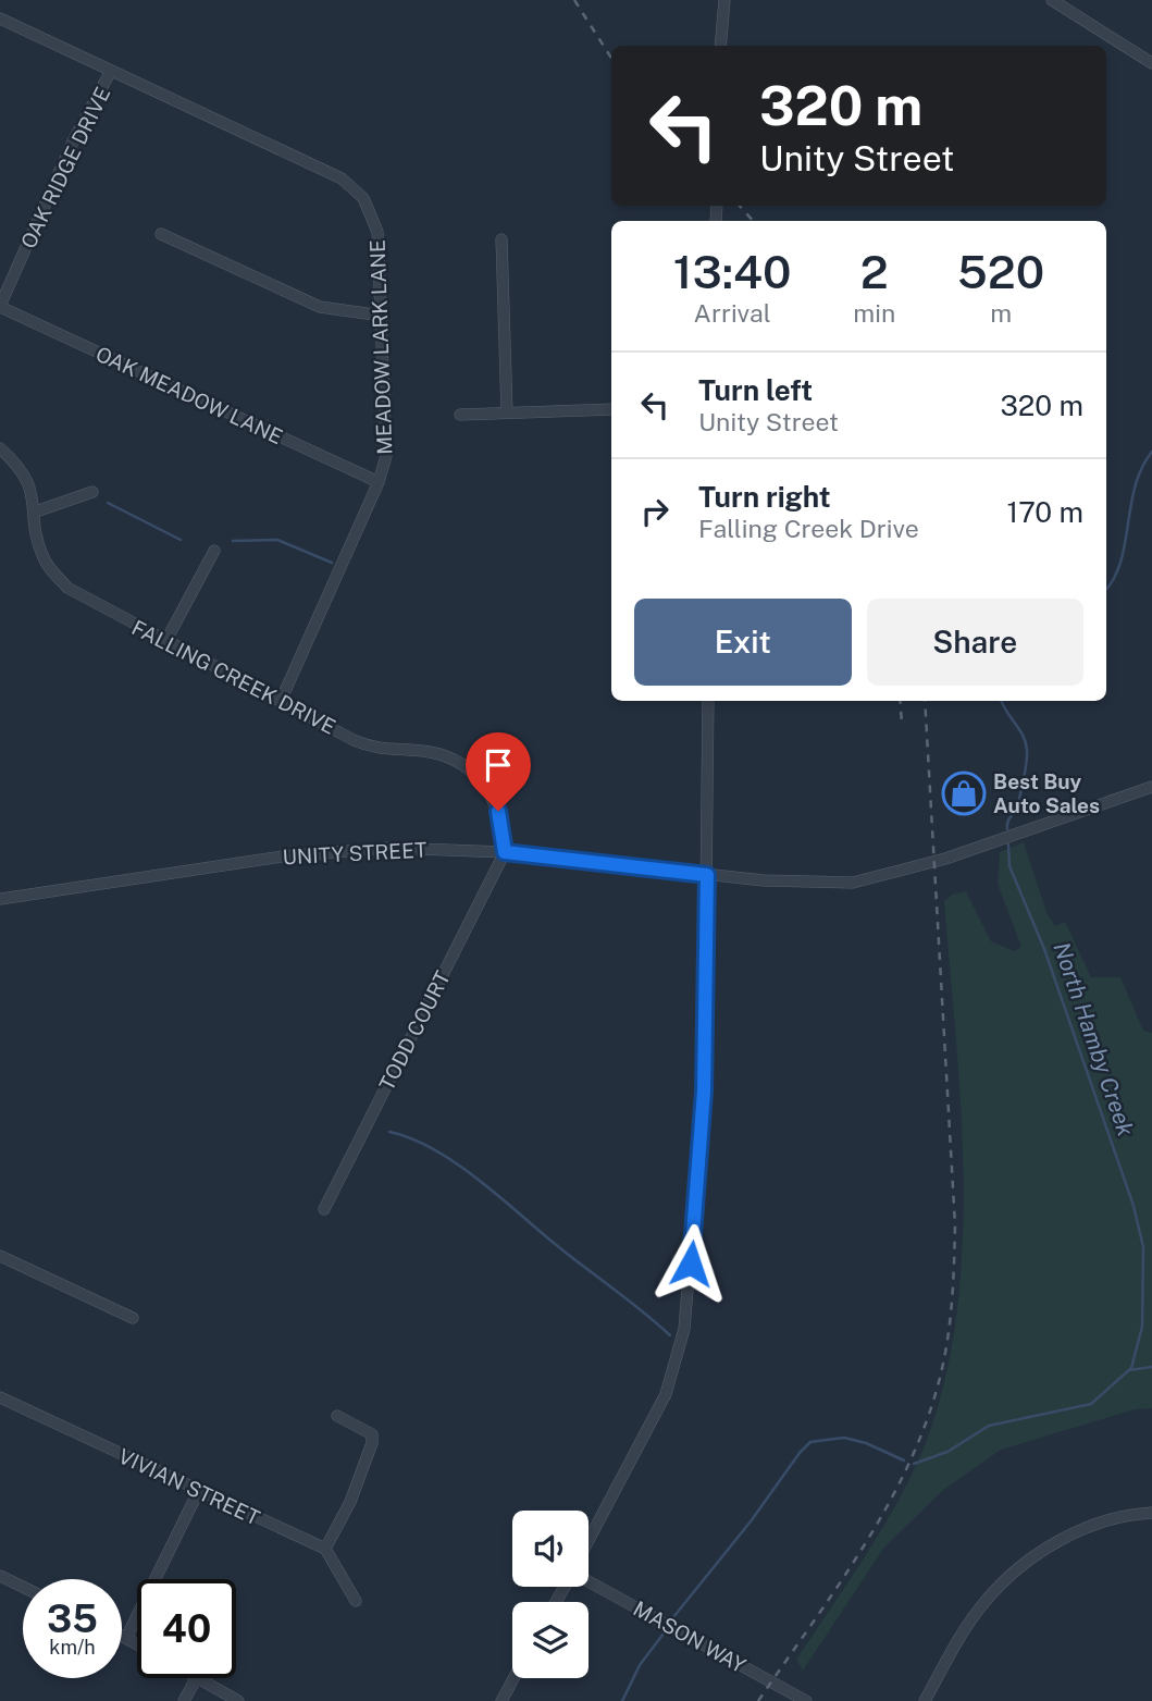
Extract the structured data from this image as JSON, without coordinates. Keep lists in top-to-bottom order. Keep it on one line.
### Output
{"streets":{"street":["OAK RIDGE DRIVE","MEADOW LARK LANE","OAK MEADOW LANE","FALLING CREEK DRIVE","UNITY STREET","TODD COURT","VIVIAN STREET","MASON WAY"]},"crossings":[["OAK RIDGE DRIVE","MEADOW LARK LANE"],["OAK RIDGE DRIVE","OAK MEADOW LANE"],["MEADOW LARK LANE","OAK MEADOW LANE"],["MEADOW LARK LANE","FALLING CREEK DRIVE"],["FALLING CREEK DRIVE","UNITY STREET"],["FALLING CREEK DRIVE","TODD COURT"],["UNITY STREET","TODD COURT"]],"water":["North Hamby Creek"],"places":{"shop":["Best Buy Auto Sales"]},"page":{"turn":["320 m","Unity Street"],"eta":["13:40","Arrival","2","min","520","m"],"list":[{"name":"Turn left","note":"Unity Street","value":"320 m"},{"name":"Turn right","note":"Falling Creek Drive","value":"170 m"}],"buttons":["Exit","Share"],"speed":"35 km/h","limit":"40"}}
